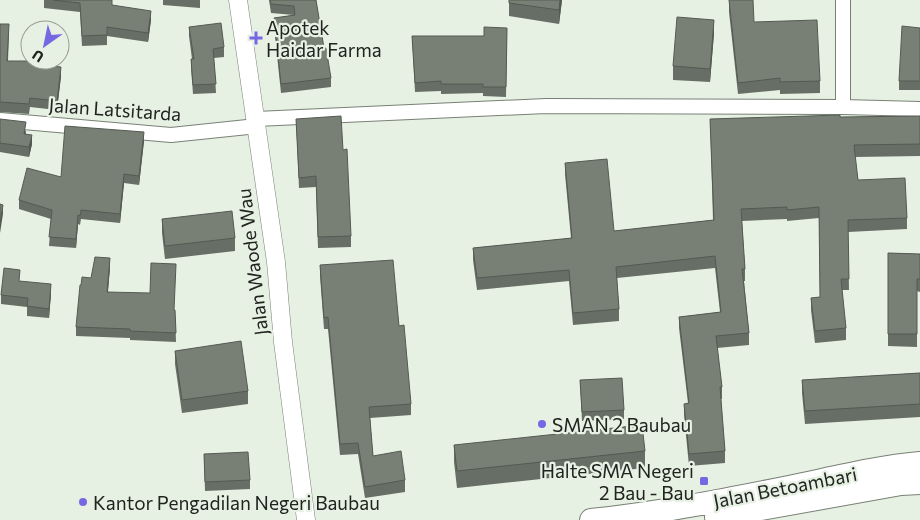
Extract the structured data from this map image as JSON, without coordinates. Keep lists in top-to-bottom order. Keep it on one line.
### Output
{"streets":{"main road":["Jalan Betoambari"],"street":["Jalan Latsitarda","Jalan Waode Wau"]},"crossings":[["Jalan Latsitarda","Jalan Waode Wau"]],"places":{"health":["Apotek Haidar Farma"],"other":["SMAN 2 Baubau","Kantor Pengadilan Negeri Baubau"],"transit":["Halte SMA Negeri 2 Bau - Bau"]},"north":"bottom left"}
